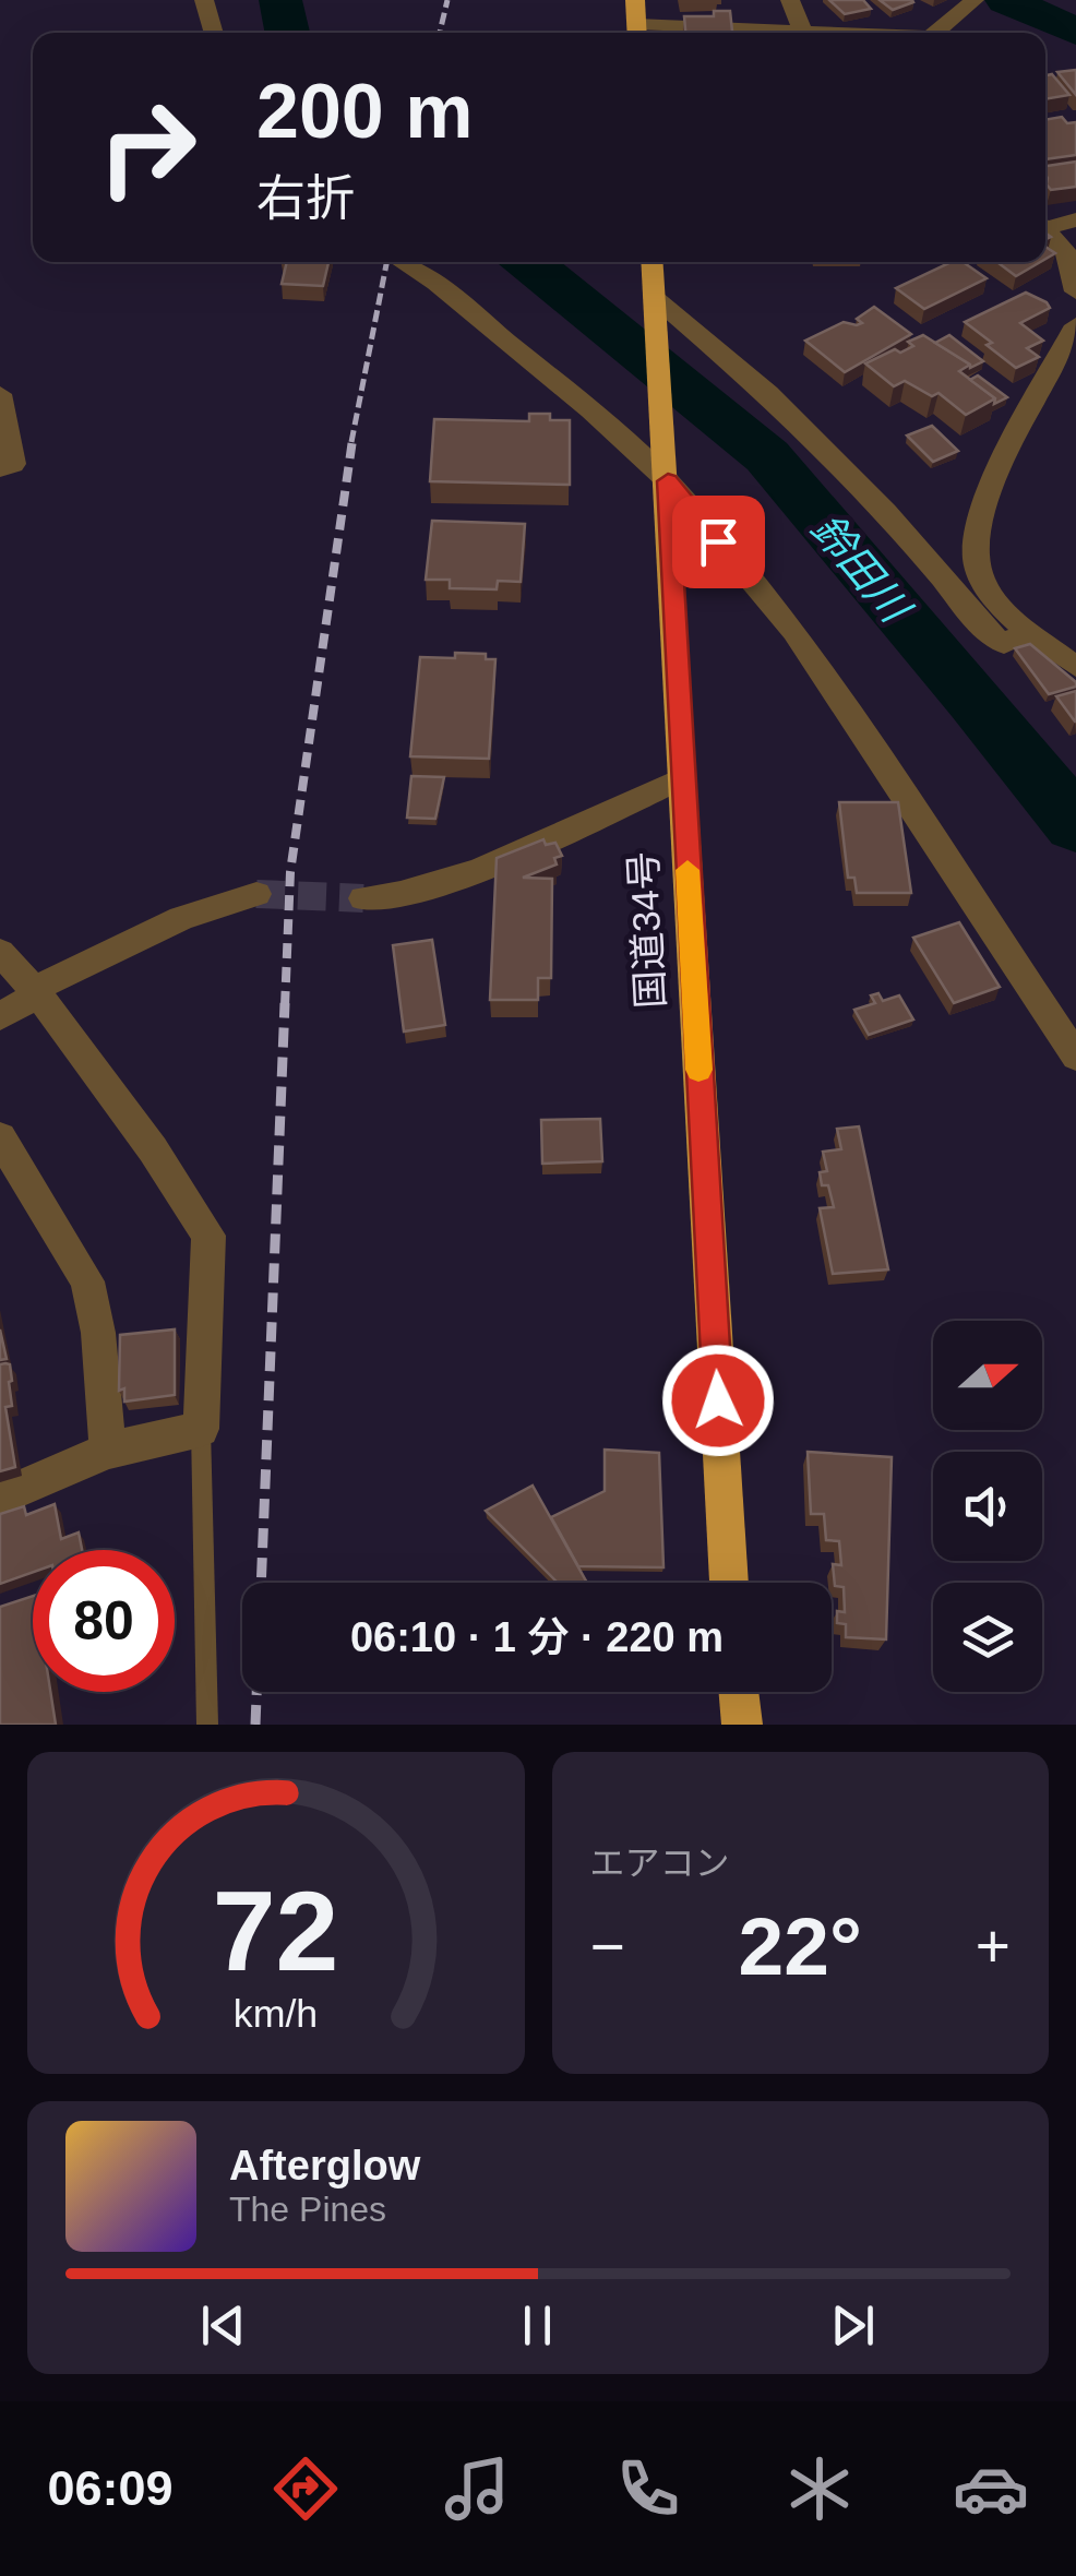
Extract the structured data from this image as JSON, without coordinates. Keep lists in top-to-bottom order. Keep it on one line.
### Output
{"streets":{"highway":["国道34号"]},"water":["鈴田川"],"north":"right","page":{"turn":["200 m","右折"],"limit":"80","trip":"06:10 · 1 分 · 220 m","tile":"エアコン","heat":["−","22°","+"],"song":["Afterglow","The Pines"],"tabs":"06:09","gauge":["72","km/h"]}}
